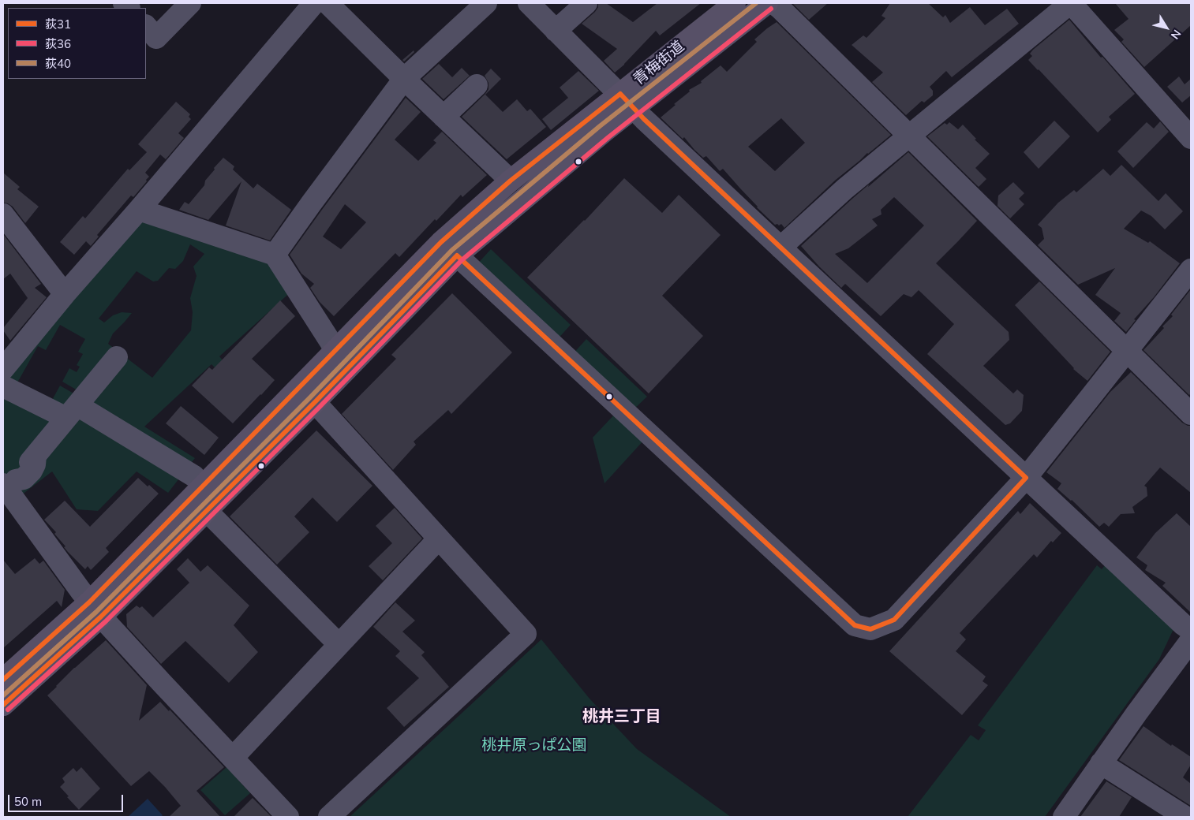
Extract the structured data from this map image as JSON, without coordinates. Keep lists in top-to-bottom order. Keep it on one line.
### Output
{"streets":{"main road":["青梅街道"]},"districts":["桃井三丁目"],"parks":["桃井原っぱ公園"],"lines":["transit line 荻40","transit line 荻36","transit line 荻31"],"legend":["荻31","荻36","荻40"],"scale_bar":"50 m","north":"bottom right"}
